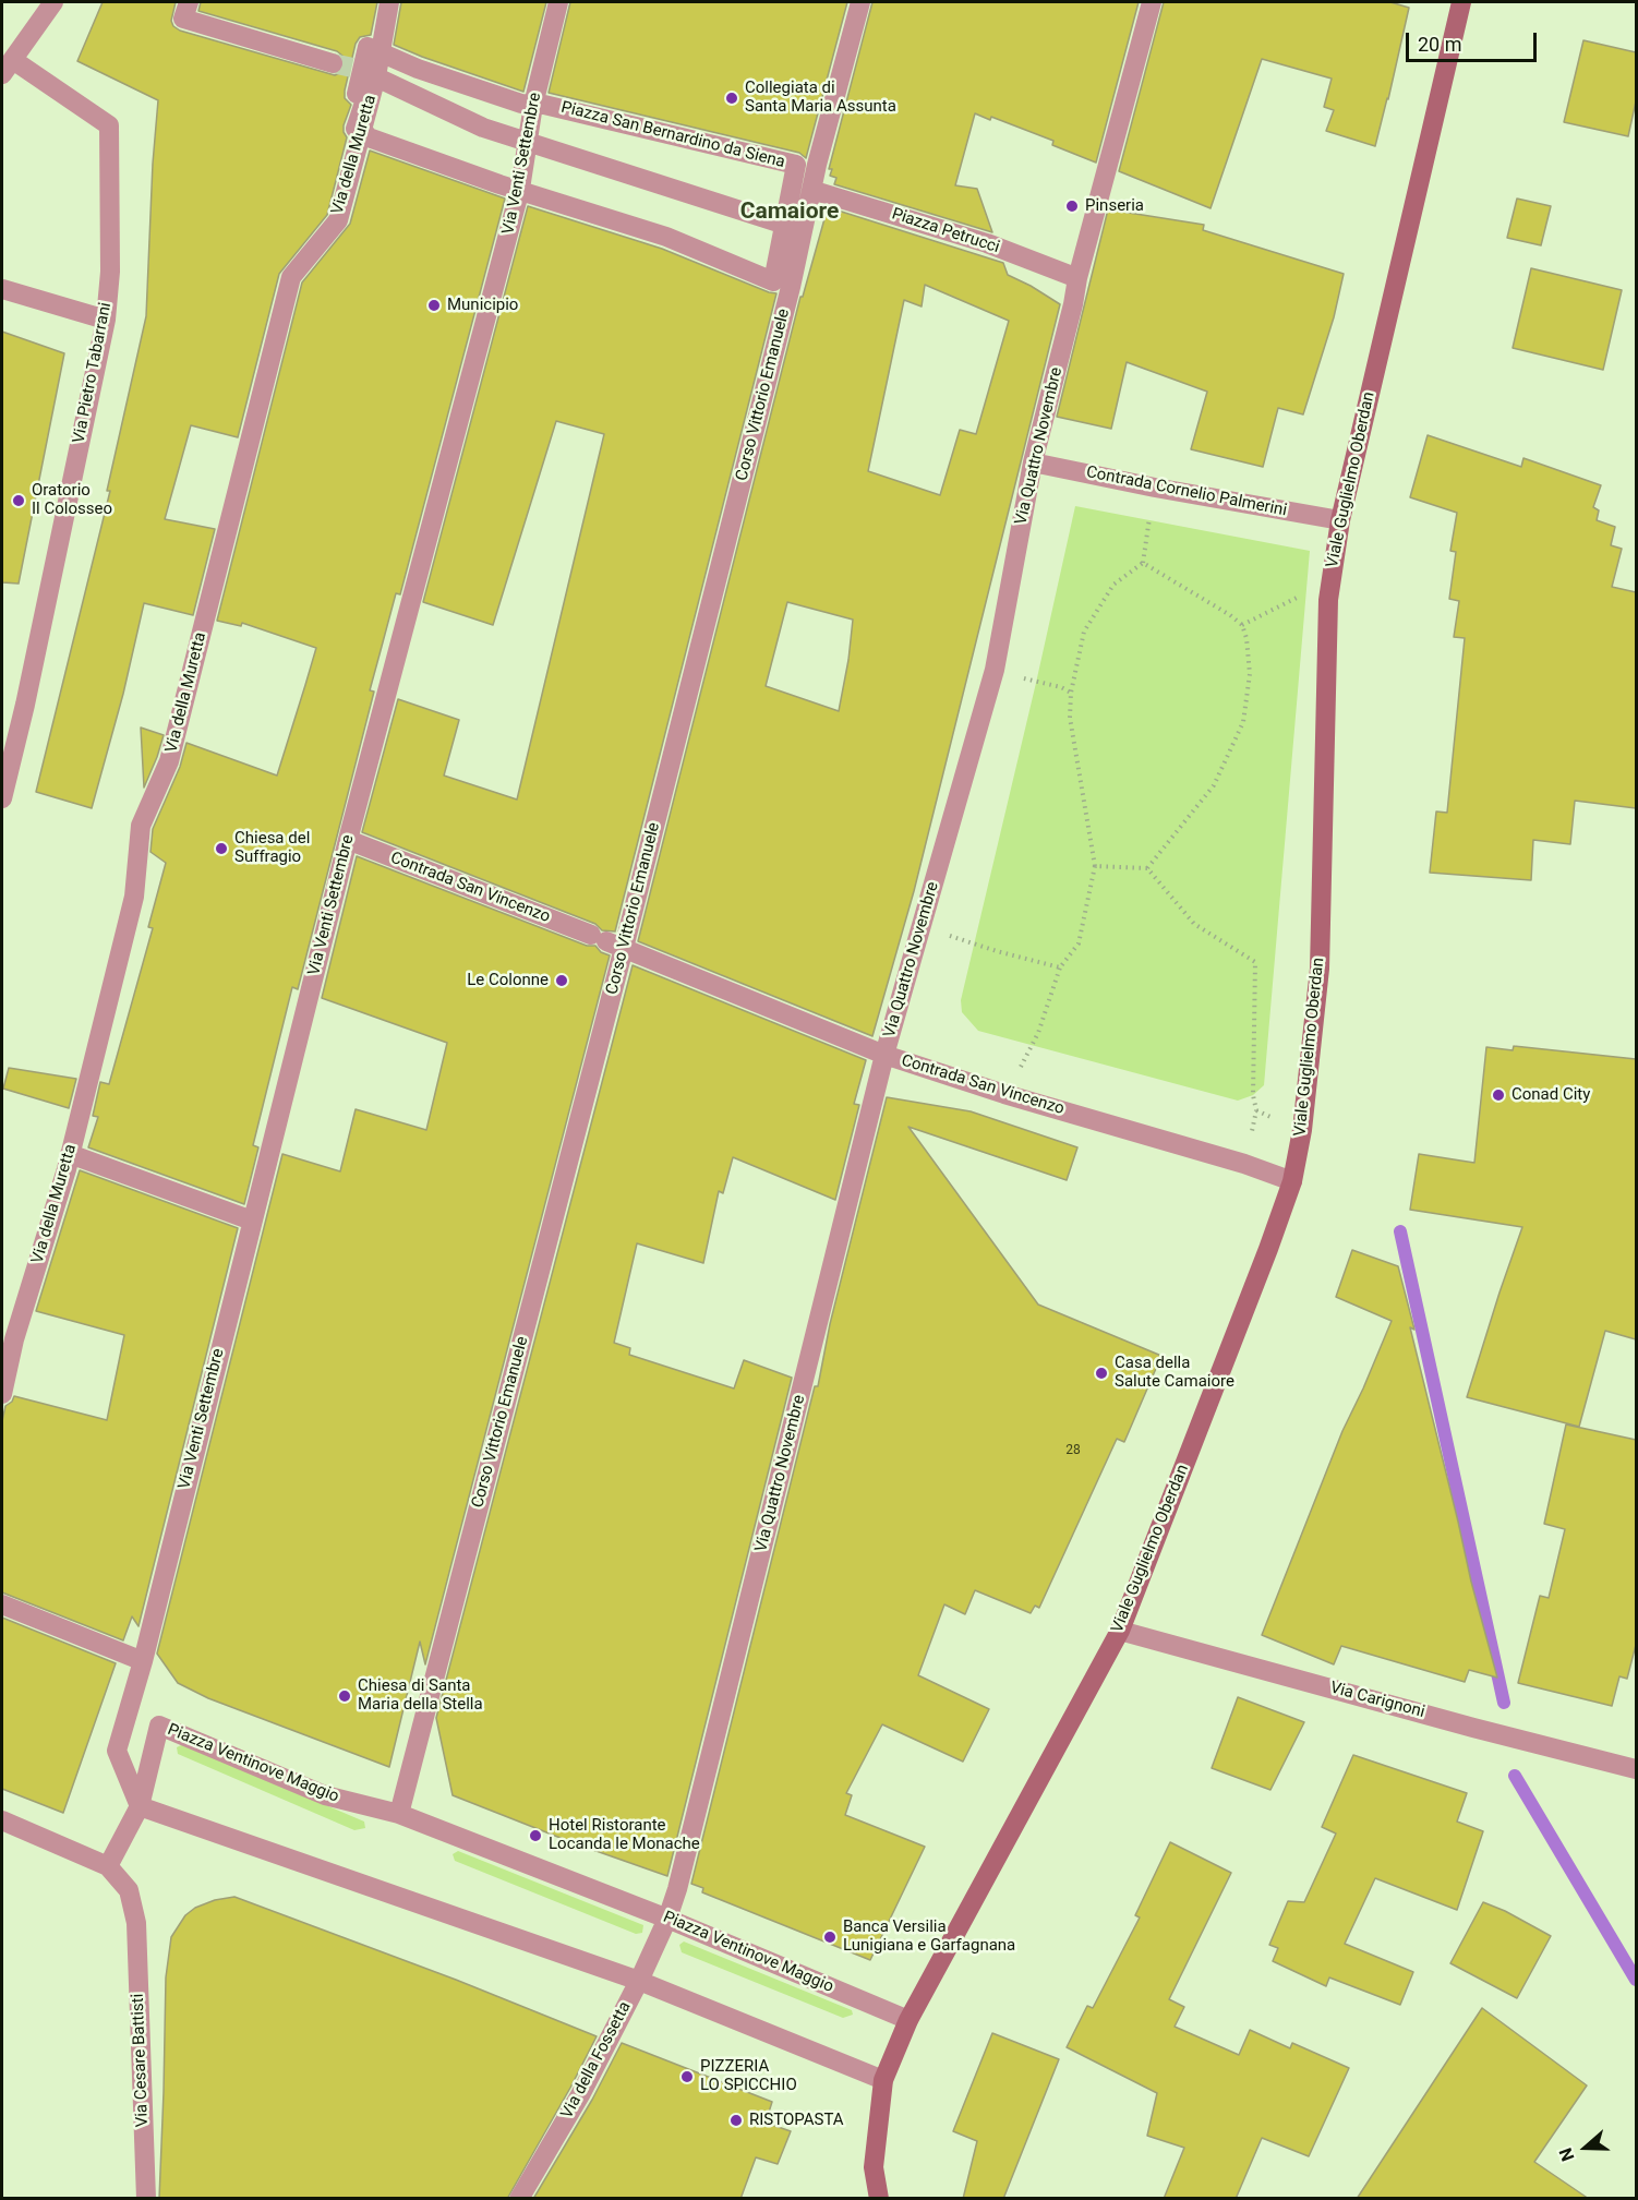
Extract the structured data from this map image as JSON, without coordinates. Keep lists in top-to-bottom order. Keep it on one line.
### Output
{"streets":{"street":["Piazza San Bernardino da Siena","Via della Muretta","Via Venti Settembre","Piazza Petrucci","Via Pietro Tabarrani","Corso Vittorio Emanuele","Via Quattro Novembre","Viale Guglielmo Oberdan","Contrada Cornelio Palmerini","Contrada San Vincenzo","Via Carignoni","Piazza Ventinove Maggio","Via Cesare Battisti","Via della Fossetta"]},"crossings":[["Piazza San Bernardino da Siena","Via della Muretta"],["Piazza San Bernardino da Siena","Via Venti Settembre"],["Piazza San Bernardino da Siena","Corso Vittorio Emanuele"],["Via Venti Settembre","Contrada San Vincenzo"],["Via Venti Settembre","Piazza Ventinove Maggio"],["Piazza Petrucci","Corso Vittorio Emanuele"],["Piazza Petrucci","Via Quattro Novembre"],["Corso Vittorio Emanuele","Contrada San Vincenzo"],["Corso Vittorio Emanuele","Piazza Ventinove Maggio"],["Via Quattro Novembre","Contrada Cornelio Palmerini"],["Via Quattro Novembre","Contrada San Vincenzo"],["Via Quattro Novembre","Piazza Ventinove Maggio"],["Via Quattro Novembre","Via della Fossetta"],["Viale Guglielmo Oberdan","Contrada Cornelio Palmerini"],["Viale Guglielmo Oberdan","Contrada San Vincenzo"],["Viale Guglielmo Oberdan","Via Carignoni"],["Viale Guglielmo Oberdan","Piazza Ventinove Maggio"],["Piazza Ventinove Maggio","Via della Fossetta"]],"districts":["Camaiore"],"places":["Collegiata di Santa Maria Assunta","Pinseria","Municipio","Oratorio Il Colosseo","Chiesa del Suffragio","Le Colonne","Conad City","Casa della Salute Camaiore","Chiesa di Santa Maria della Stella","Hotel Ristorante Locanda le Monache","Banca Versilia Lunigiana e Garfagnana","PIZZERIA LO SPICCHIO","RISTOPASTA"],"house_numbers":["28"],"scale_bar":"20 m","north":"left"}
